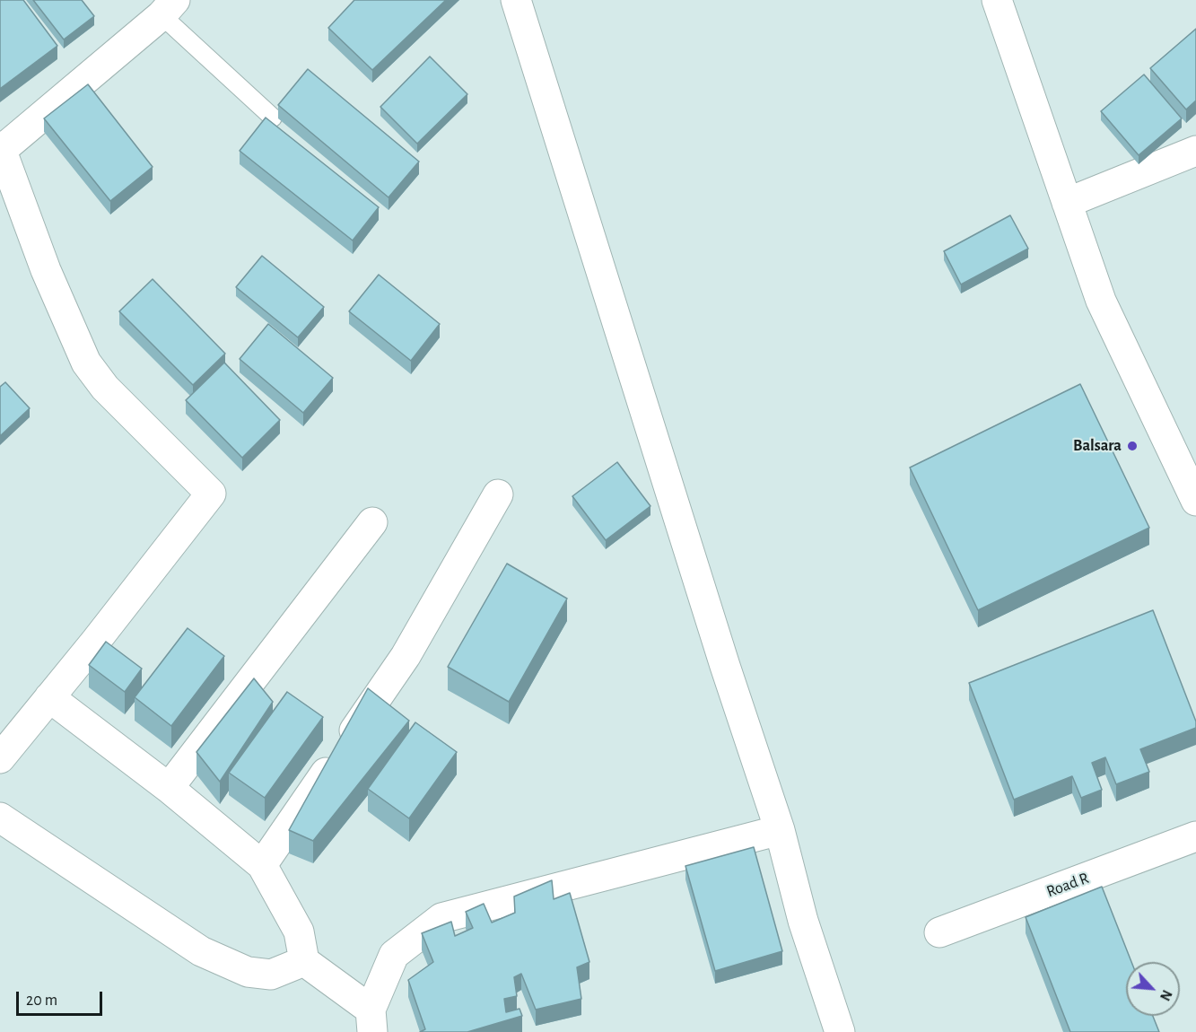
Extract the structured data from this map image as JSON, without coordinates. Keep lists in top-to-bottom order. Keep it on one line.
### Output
{"streets":{"street":["Road R"]},"places":["Balsara"],"scale_bar":"20 m","north":"bottom right"}
